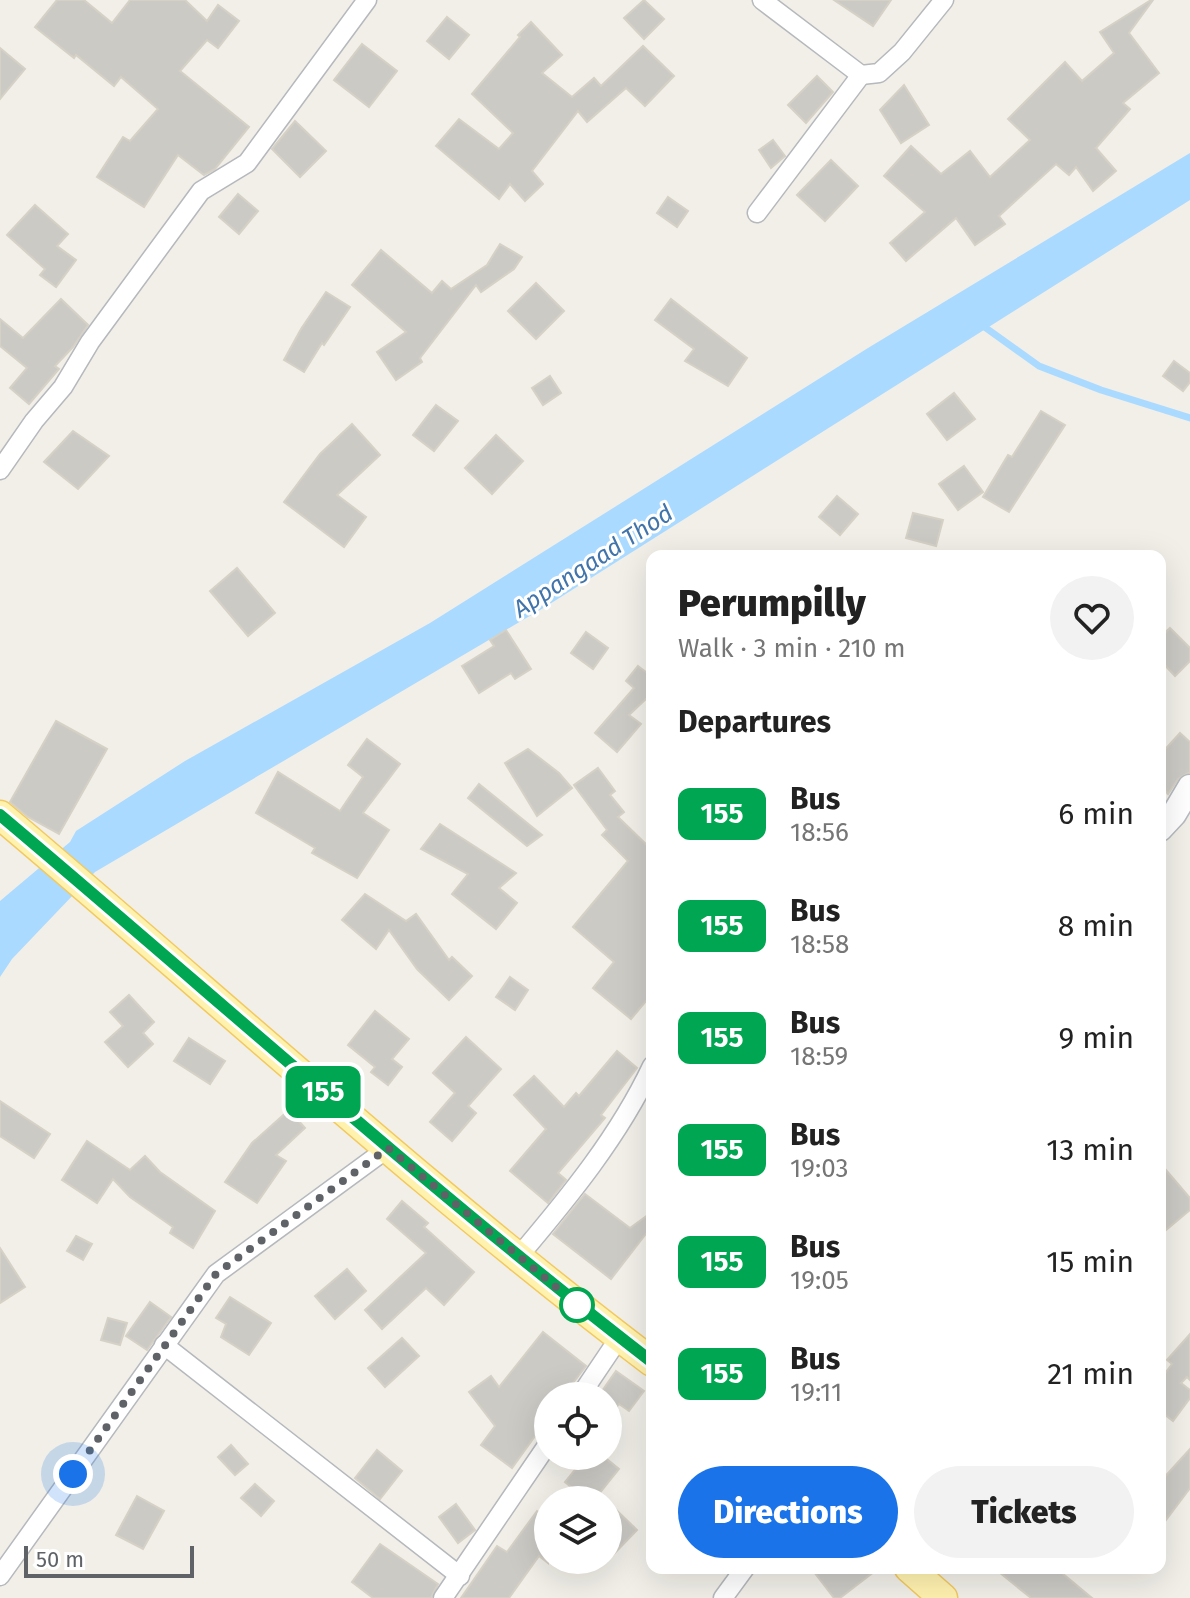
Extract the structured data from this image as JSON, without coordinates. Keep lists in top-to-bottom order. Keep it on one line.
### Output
{"water":["Appangaad Thod"],"lines":["bus line 155"],"scale_bar":"50 m","page":{"on_map":"155","heading":[["Perumpilly","Walk · 3 min · 210 m"],"Departures"],"list":[{"mark":"155","name":"Bus","note":"18:56","value":"6 min"},{"mark":"155","name":"Bus","note":"18:58","value":"8 min"},{"mark":"155","name":"Bus","note":"18:59","value":"9 min"},{"mark":"155","name":"Bus","note":"19:03","value":"13 min"},{"mark":"155","name":"Bus","note":"19:05","value":"15 min"},{"mark":"155","name":"Bus","note":"19:11","value":"21 min"}],"buttons":["Directions","Tickets"],"scale":"50 m"}}
